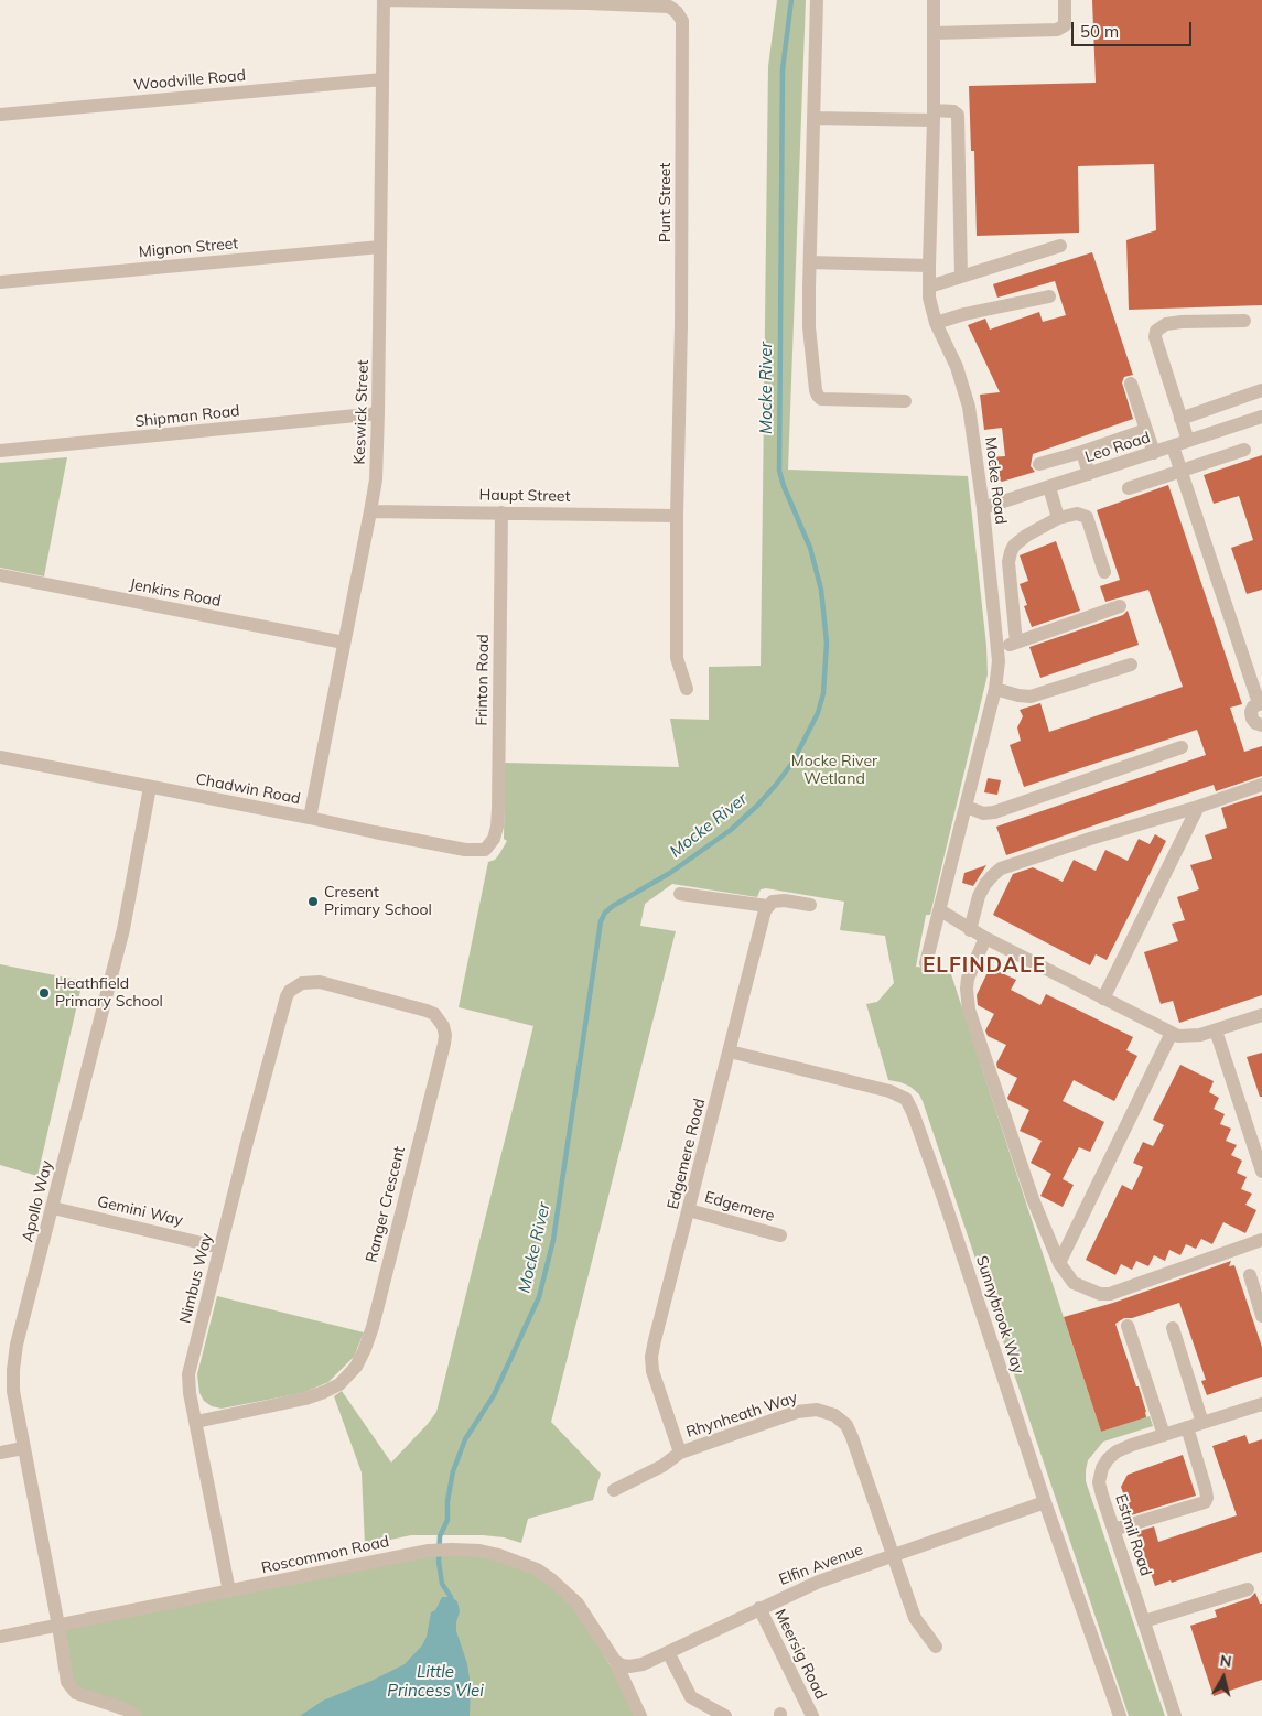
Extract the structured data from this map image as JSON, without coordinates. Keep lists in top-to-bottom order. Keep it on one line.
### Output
{"streets":{"street":["Woodville Road","Punt Street","Mignon Street","Keswick Street","Shipman Road","Leo Road","Mocke Road","Haupt Street","Jenkins Road","Frinton Road","Chadwin Road","Edgemere Road","Apollo Way","Ranger Crescent","Edgemere","Gemini Way","Nimbus Way","Sunnybrook Way","Rhynheath Way","Estmil Road","Roscommon Road","Elfin Avenue","Meersig Road"]},"crossings":[["Woodville Road","Keswick Street"],["Punt Street","Keswick Street"],["Punt Street","Haupt Street"],["Mignon Street","Keswick Street"],["Keswick Street","Shipman Road"],["Keswick Street","Haupt Street"],["Keswick Street","Jenkins Road"],["Keswick Street","Chadwin Road"],["Leo Road","Mocke Road"],["Haupt Street","Frinton Road"],["Frinton Road","Chadwin Road"],["Chadwin Road","Apollo Way"],["Edgemere Road","Edgemere"],["Edgemere Road","Sunnybrook Way"],["Edgemere Road","Rhynheath Way"],["Apollo Way","Gemini Way"],["Apollo Way","Roscommon Road"],["Ranger Crescent","Nimbus Way"],["Gemini Way","Nimbus Way"],["Nimbus Way","Roscommon Road"],["Sunnybrook Way","Elfin Avenue"],["Rhynheath Way","Elfin Avenue"],["Roscommon Road","Elfin Avenue"],["Elfin Avenue","Meersig Road"]],"districts":["ELFINDALE"],"water":["Mocke River","Little Princess Vlei"],"parks":["Mocke River Wetland"],"places":["Cresent Primary School","Heathfield Primary School"],"scale_bar":"50 m","north":"top"}
